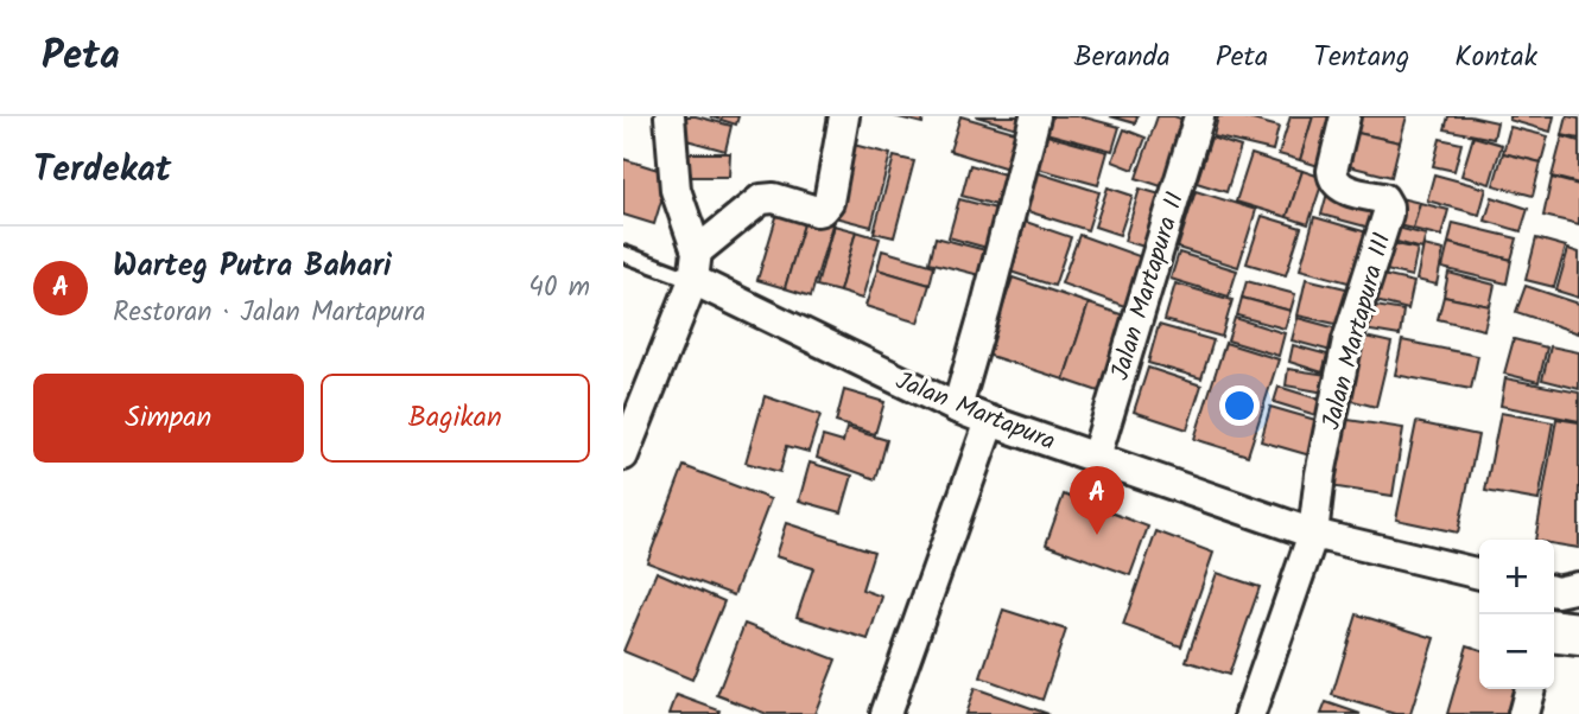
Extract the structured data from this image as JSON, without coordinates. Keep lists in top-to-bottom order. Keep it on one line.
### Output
{"streets":{"street":["Jalan Martapura II","Jalan Martapura III","Jalan Martapura"]},"crossings":[["Jalan Martapura II","Jalan Martapura"],["Jalan Martapura III","Jalan Martapura"]],"page":{"header":"Peta","nav":["Beranda","Peta","Tentang","Kontak"],"heading":"Terdekat","list":[{"mark":"A","name":"Warteg Putra Bahari","note":"Restoran · Jalan Martapura","value":"40 m"}],"buttons":["Simpan","Bagikan"],"pins":"A","map_buttons":["+","−"]}}
